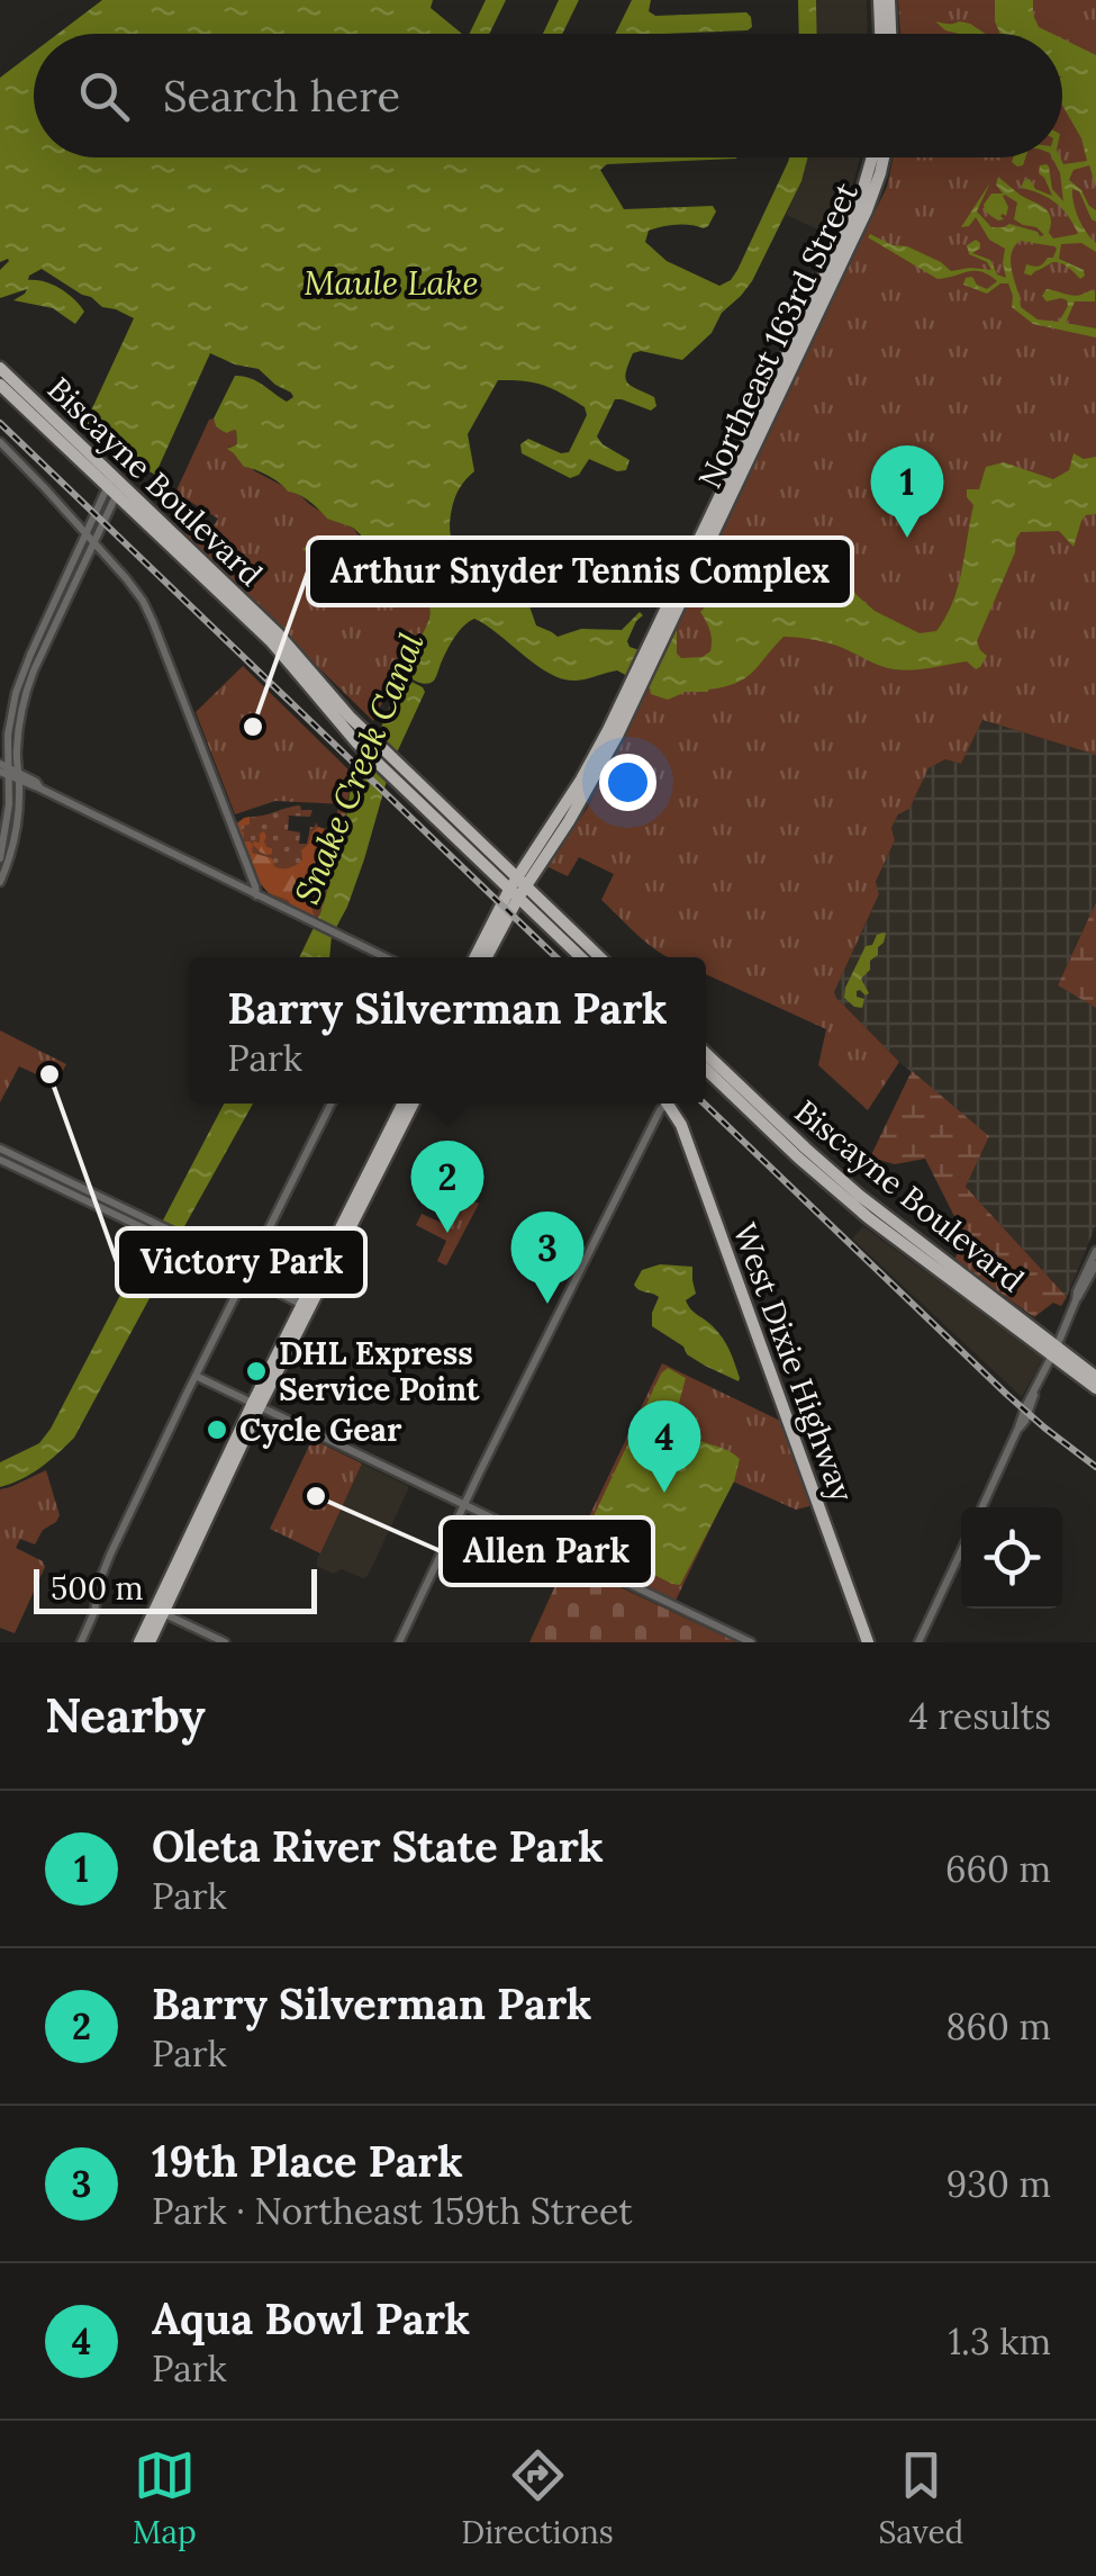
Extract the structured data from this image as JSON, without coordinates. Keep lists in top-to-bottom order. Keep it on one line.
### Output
{"streets":{"main road":["Northeast 163rd Street","Biscayne Boulevard","West Dixie Highway"]},"crossings":[["Northeast 163rd Street","Biscayne Boulevard"]],"water":["Maule Lake","Snake Creek Canal"],"places":["Arthur Snyder Tennis Complex","Victory Park","DHL Express Service Point","Cycle Gear","Allen Park"],"scale_bar":"500 m","page":{"search":"Search here","pins":["1","2","3","4"],"popup":["Barry Silverman Park","Park"],"scale":"500 m","heading":["Nearby","4 results"],"list":[{"mark":"1","name":"Oleta River State Park","note":"Park","value":"660 m"},{"mark":"2","name":"Barry Silverman Park","note":"Park","value":"860 m"},{"mark":"3","name":"19th Place Park","note":"Park · Northeast 159th Street","value":"930 m"},{"mark":"4","name":"Aqua Bowl Park","note":"Park","value":"1.3 km"}],"nav":["Map","Directions","Saved"]}}
